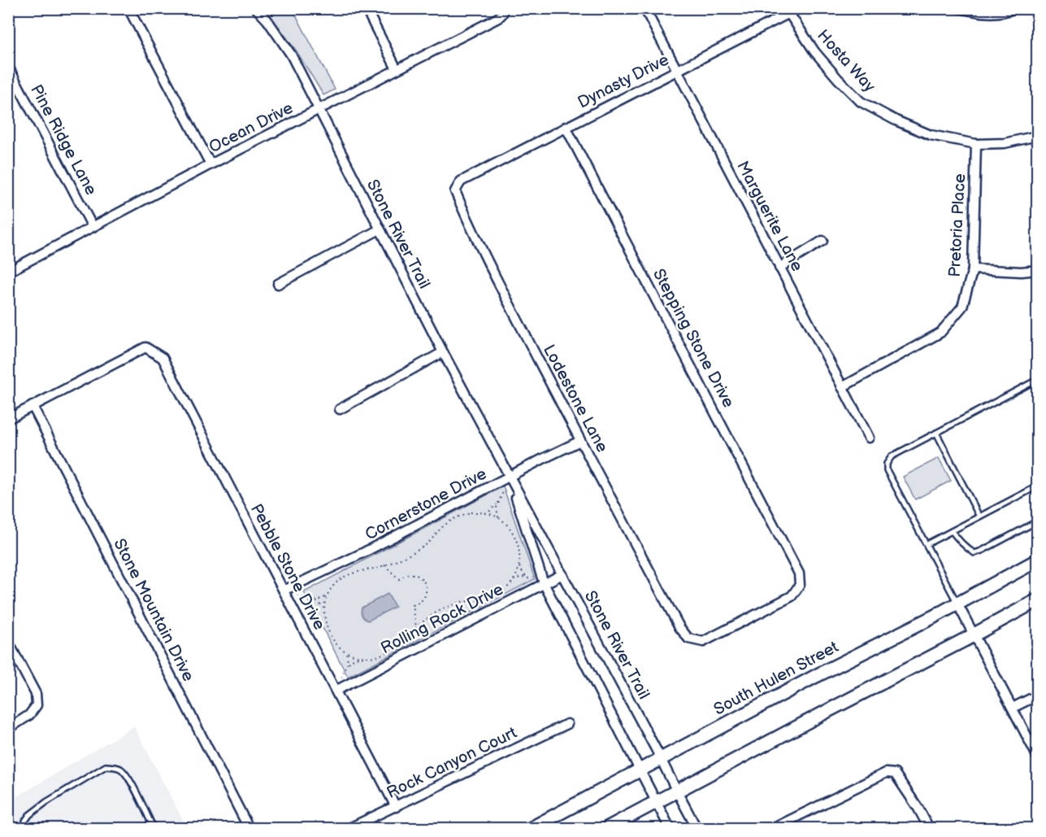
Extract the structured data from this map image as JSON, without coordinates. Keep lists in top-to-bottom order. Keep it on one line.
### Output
{"streets":{"main road":["South Hulen Street"],"street":["Hosta Way","Dynasty Drive","Ocean Drive","Pine Ridge Lane","Marguerite Lane","Pretoria Place","Stone River Trail","Stepping Stone Drive","Lodestone Lane","Cornerstone Drive","Pebble Stone Drive","Stone Mountain Drive","Rolling Rock Drive","Rock Canyon Court"]},"crossings":[["Hosta Way","Dynasty Drive"],["Hosta Way","Pretoria Place"],["Dynasty Drive","Marguerite Lane"],["Dynasty Drive","Stepping Stone Drive"],["Dynasty Drive","Lodestone Lane"],["Ocean Drive","Pine Ridge Lane"],["Ocean Drive","Stone River Trail"],["Marguerite Lane","Pretoria Place"],["Stone River Trail","Cornerstone Drive"],["Stone River Trail","Rolling Rock Drive"],["Stone River Trail","South Hulen Street"],["Stepping Stone Drive","Lodestone Lane"],["Lodestone Lane","Cornerstone Drive"],["Cornerstone Drive","Pebble Stone Drive"],["Pebble Stone Drive","Stone Mountain Drive"],["Pebble Stone Drive","Rolling Rock Drive"],["Pebble Stone Drive","Rock Canyon Court"]]}
